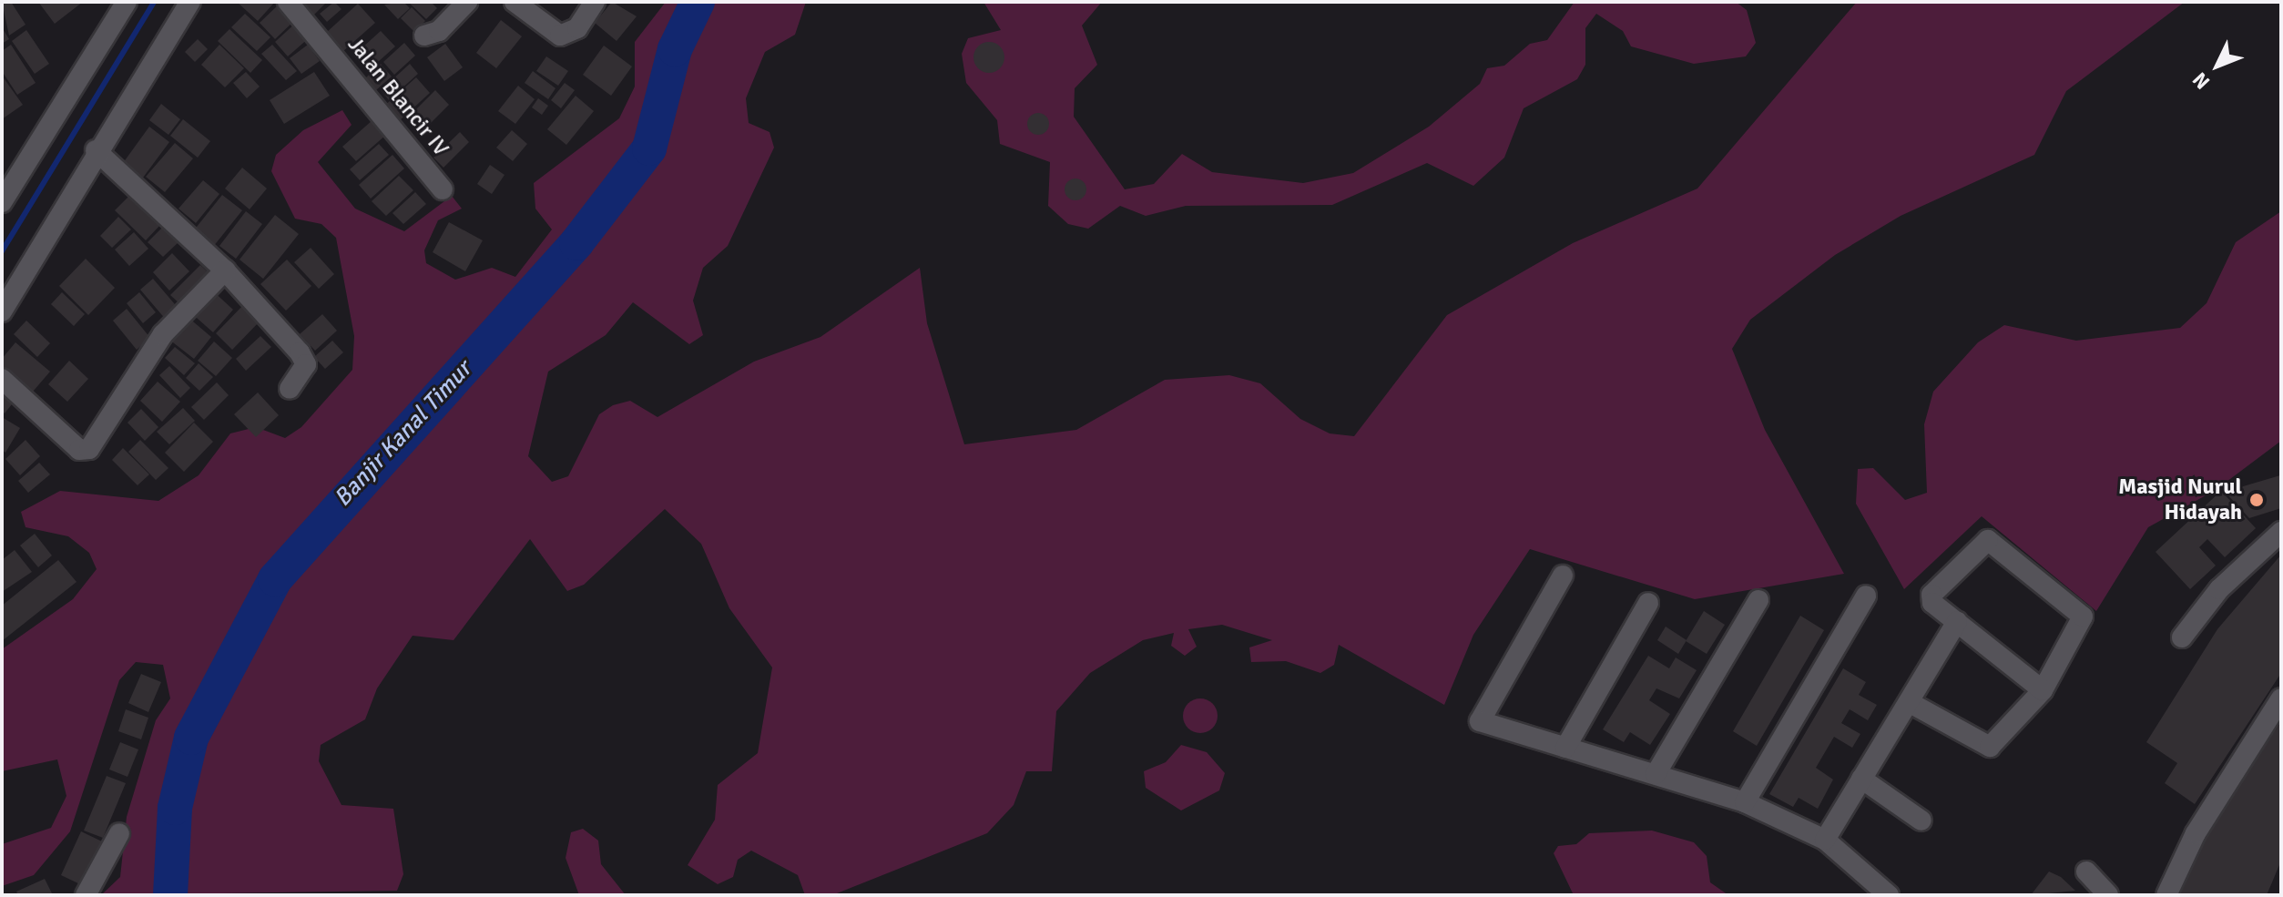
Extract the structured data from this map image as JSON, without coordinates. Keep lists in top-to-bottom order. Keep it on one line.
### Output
{"streets":{"street":["Jalan Blancir IV"]},"water":["Banjir Kanal Timur"],"places":["Masjid Nurul Hidayah"],"north":"bottom left"}
